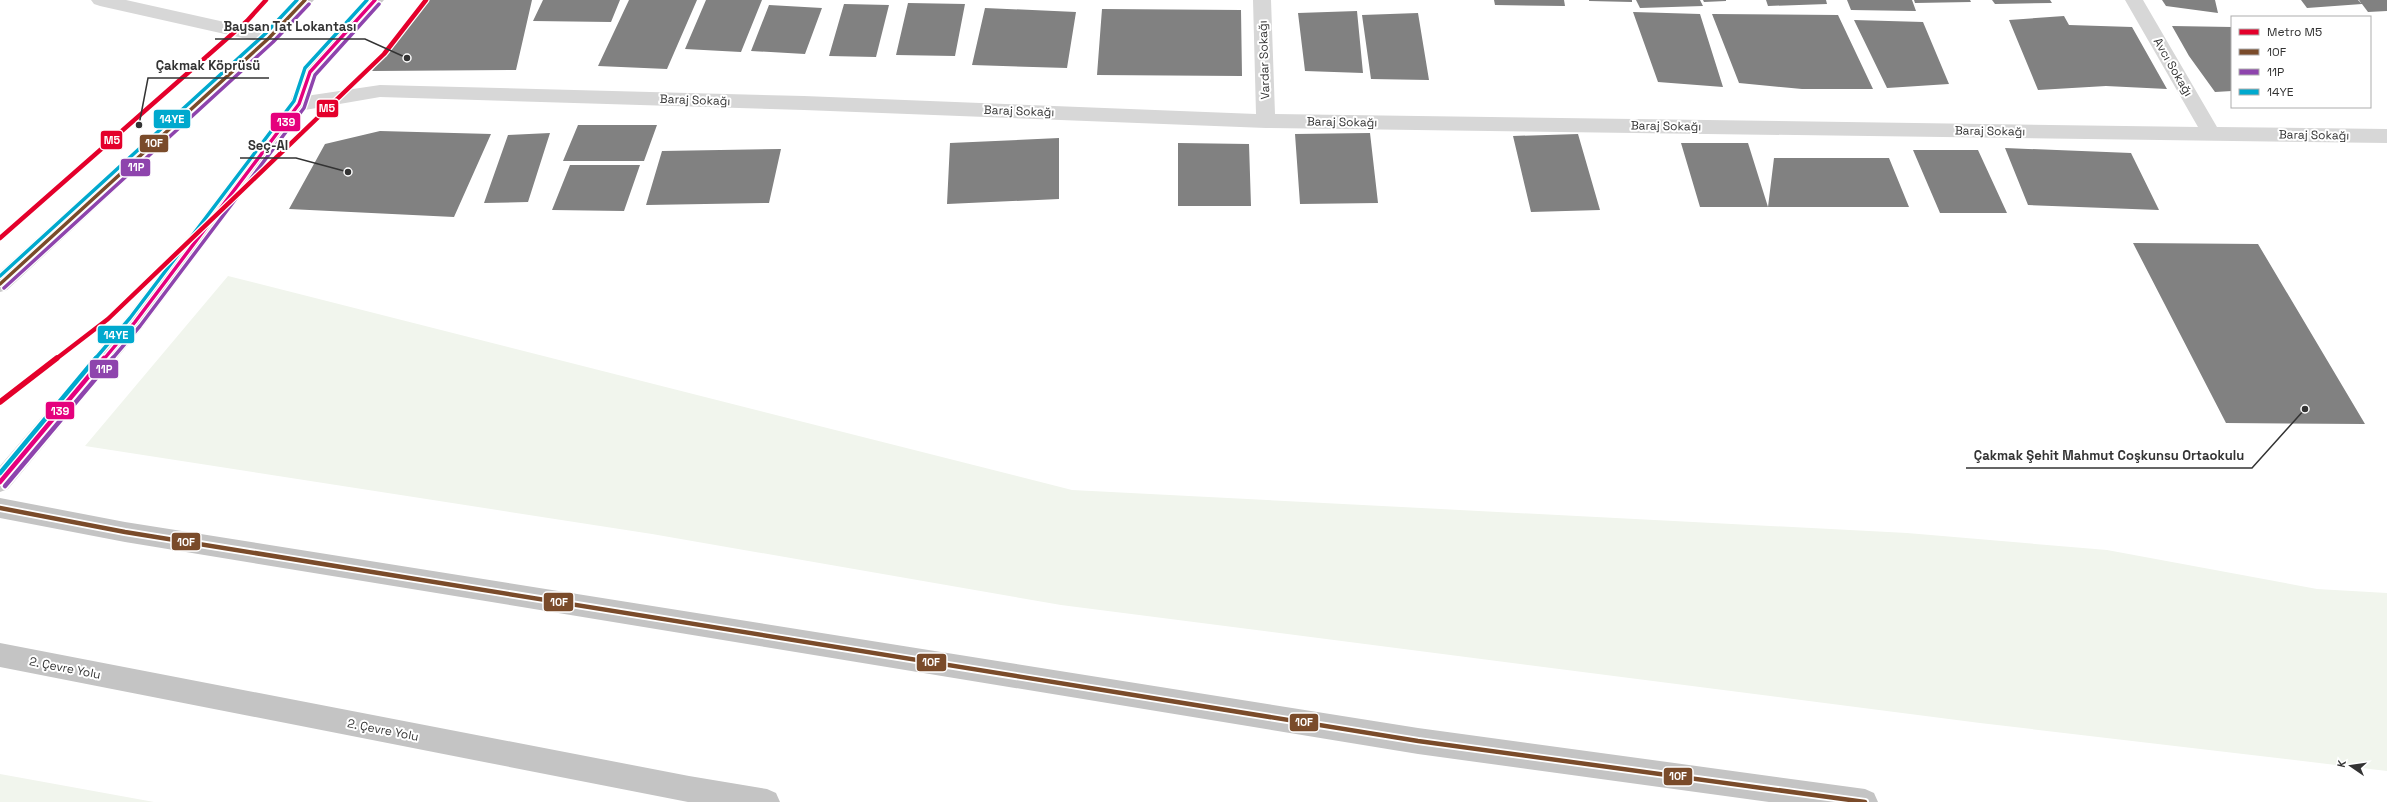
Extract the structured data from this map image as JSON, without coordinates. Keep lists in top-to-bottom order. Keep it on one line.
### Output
{"streets":{"highway":["2. Çevre Yolu"],"street":["Vardar Sokağı","Avcı Sokağı","Baraj Sokağı"]},"crossings":[["Vardar Sokağı","Baraj Sokağı"],["Avcı Sokağı","Baraj Sokağı"]],"places":["Baysan Tat Lokantası","Çakmak Köprüsü","Seç-Al","Çakmak Şehit Mahmut Coşkunsu Ortaokulu"],"lines":["metro line M5","transit line 10F","transit line 14YE","transit line 139","transit line 11P"],"legend":["Metro M5","10F","11P","14YE"],"north":"left"}
